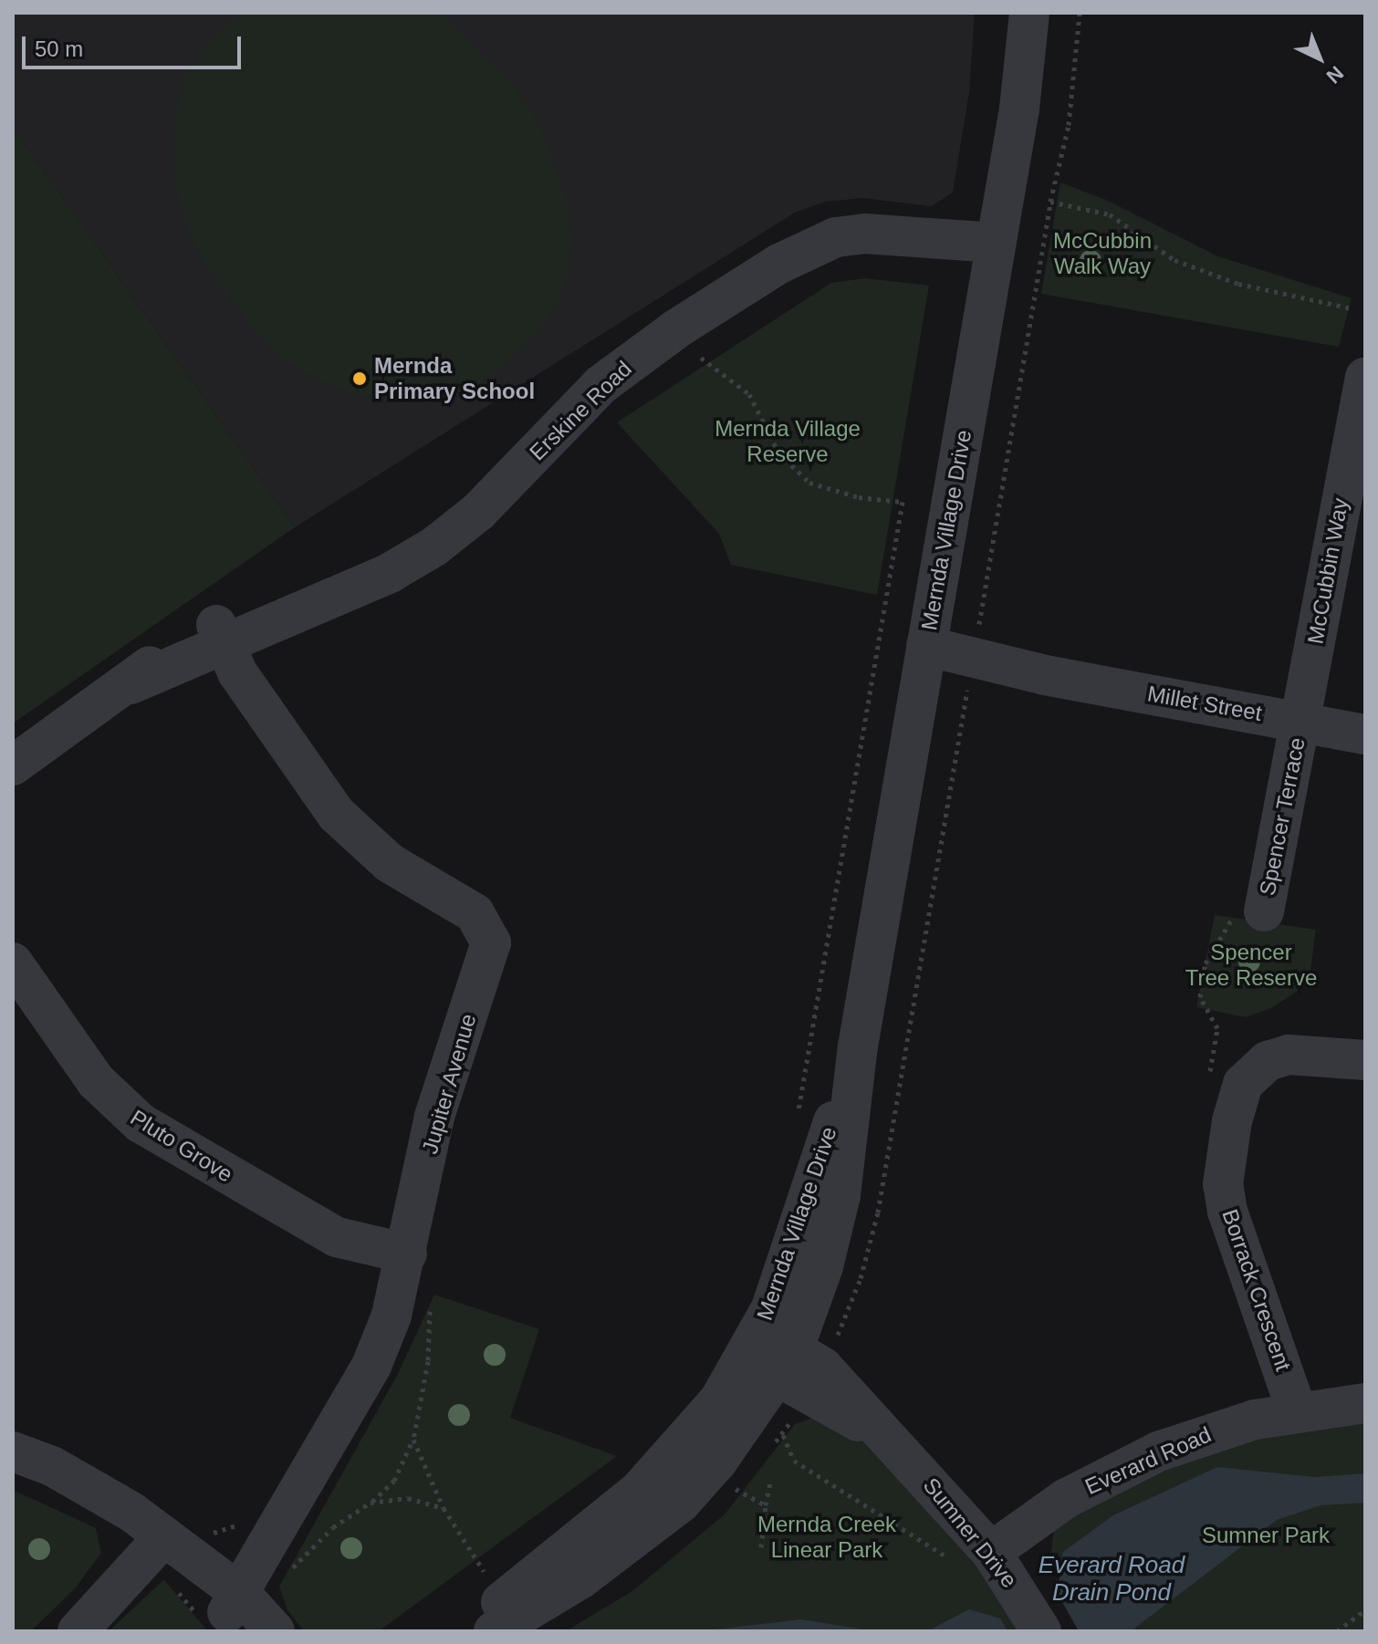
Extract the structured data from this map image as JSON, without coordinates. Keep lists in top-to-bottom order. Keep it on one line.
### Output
{"streets":{"street":["Erskine Road","Mernda Village Drive","McCubbin Way","Millet Street","Spencer Terrace","Jupiter Avenue","Pluto Grove","Borrack Crescent","Everard Road","Sumner Drive"]},"crossings":[["Erskine Road","Mernda Village Drive"],["Erskine Road","Jupiter Avenue"],["Mernda Village Drive","Millet Street"],["Mernda Village Drive","Sumner Drive"],["McCubbin Way","Millet Street"],["McCubbin Way","Spencer Terrace"],["Millet Street","Spencer Terrace"],["Jupiter Avenue","Pluto Grove"],["Borrack Crescent","Everard Road"],["Everard Road","Sumner Drive"]],"water":["Everard Road Drain Pond"],"parks":["McCubbin Walk Way","Mernda Village Reserve","Spencer Tree Reserve","Mernda Creek Linear Park","Sumner Park"],"places":["Mernda Primary School"],"scale_bar":"50 m","north":"bottom right"}
